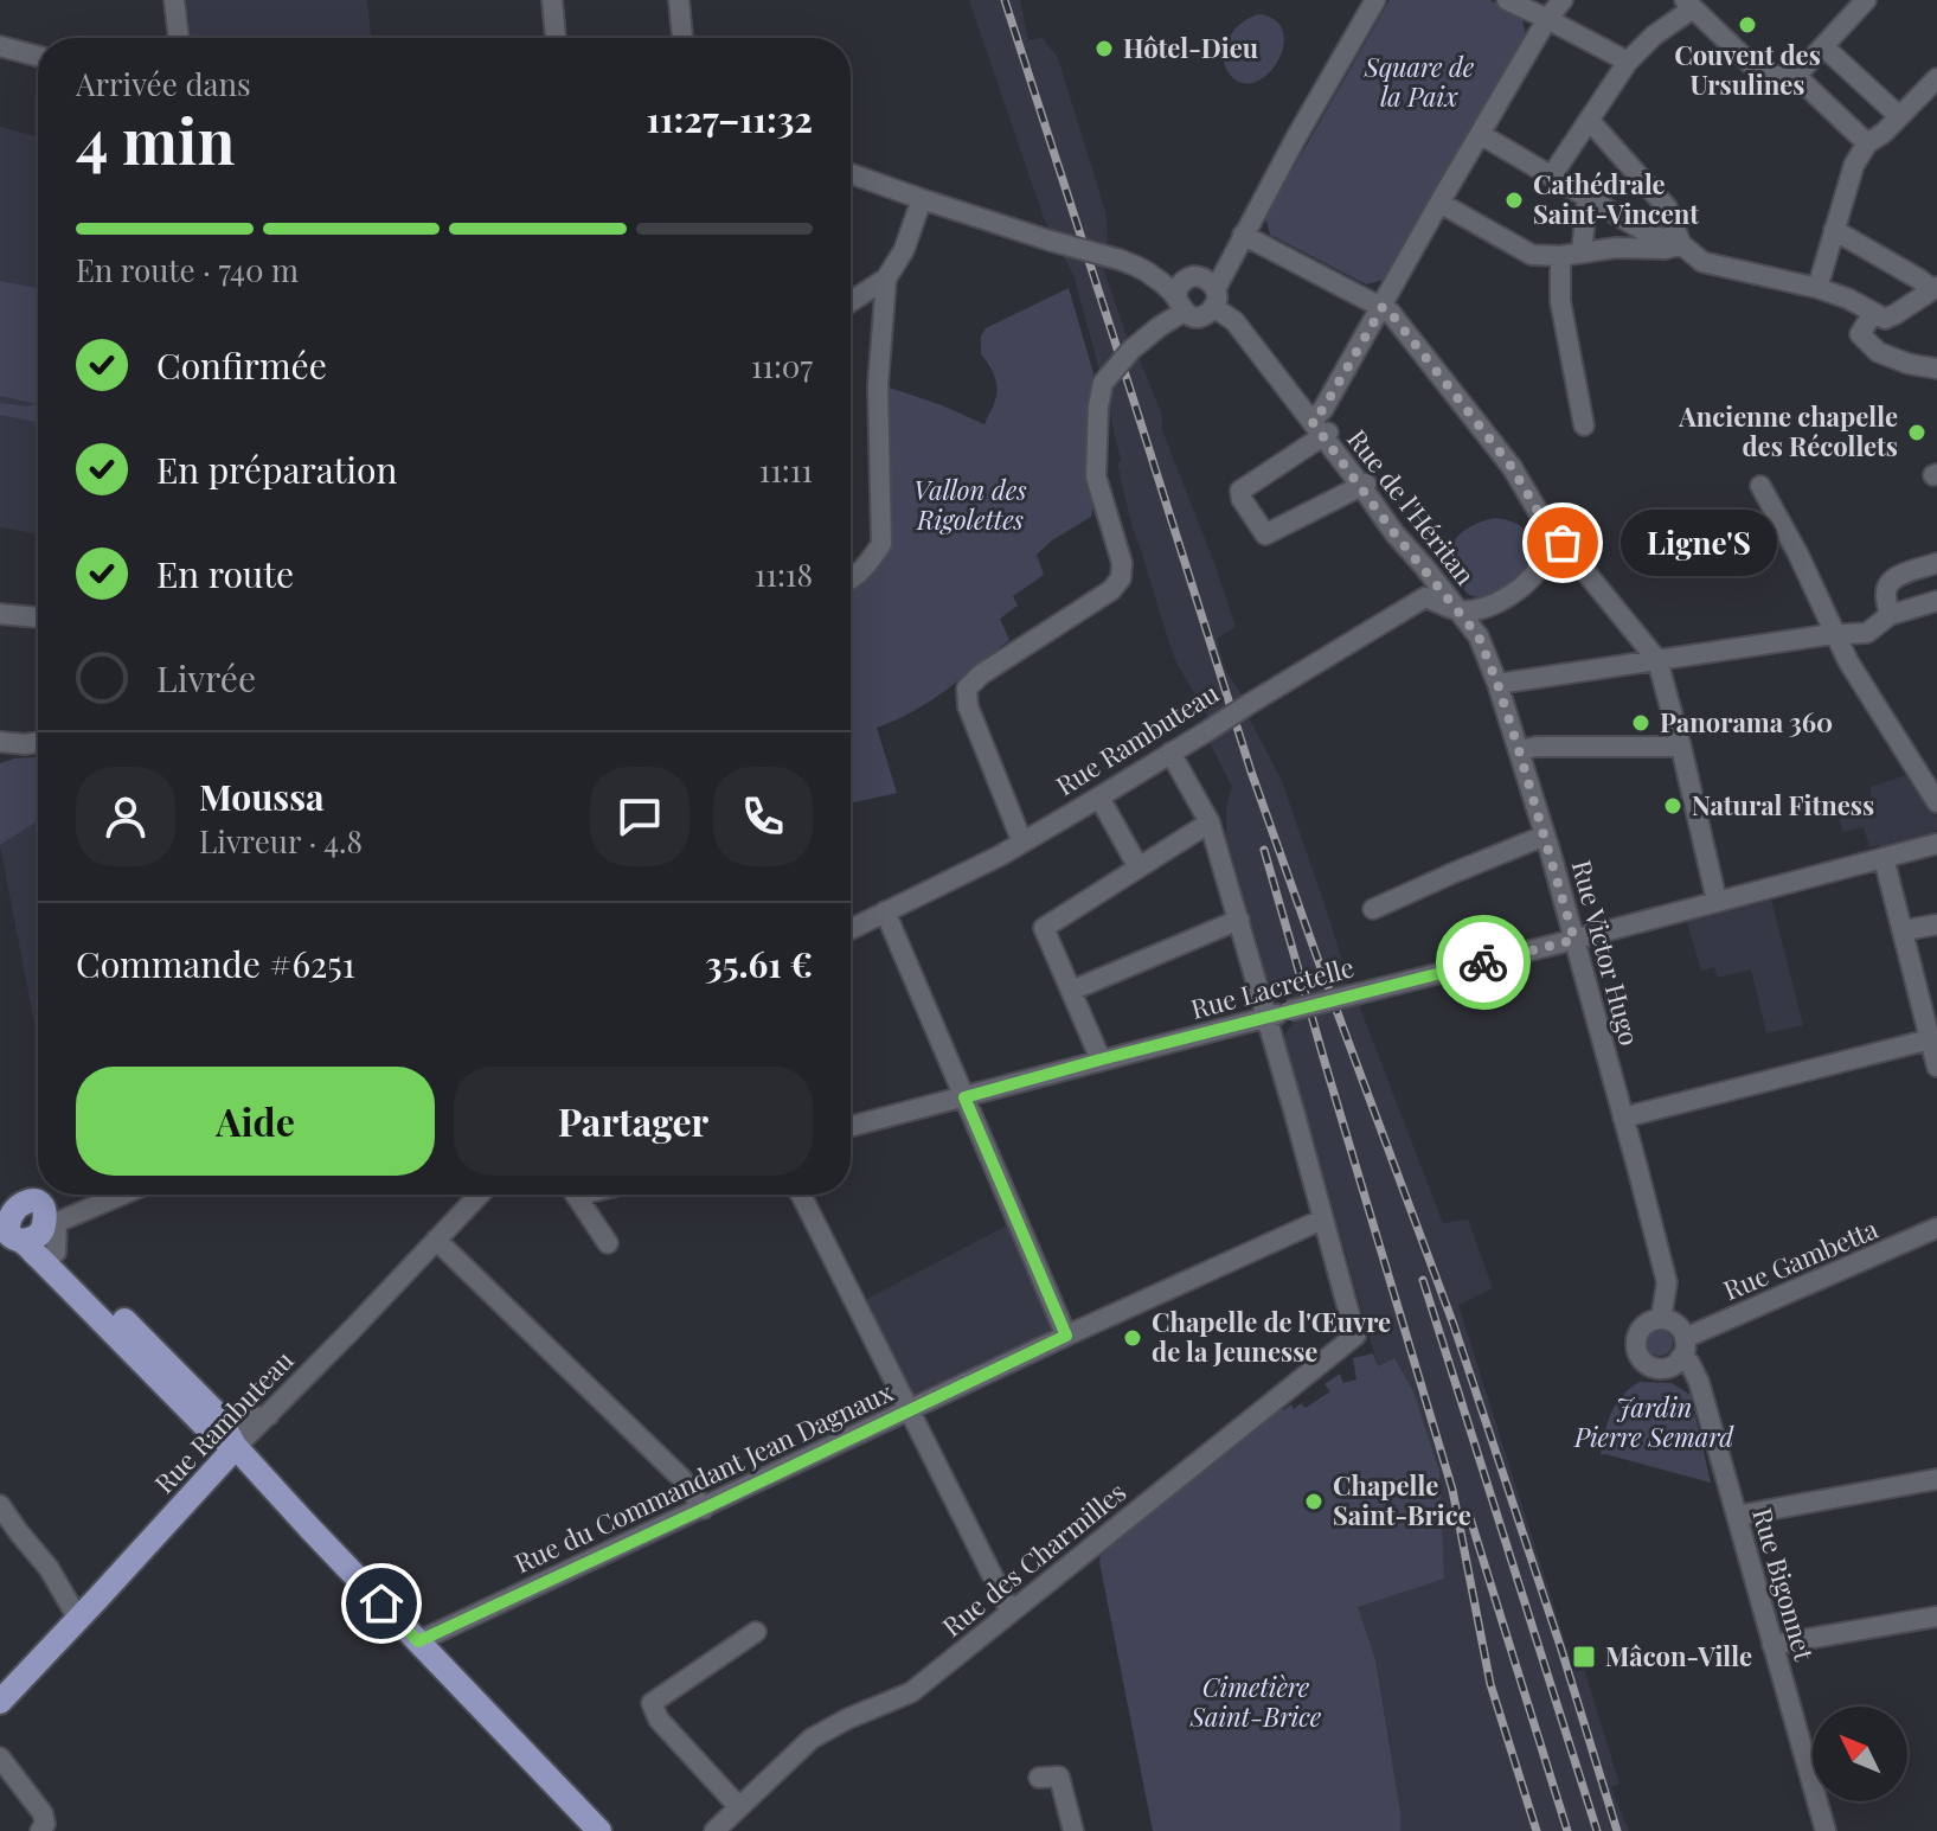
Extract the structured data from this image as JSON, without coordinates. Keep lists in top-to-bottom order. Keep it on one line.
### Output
{"streets":{"main road":["Rue Rambuteau"],"street":["Rue de l'Héritan","Rue Victor Hugo","Rue Lacretelle","Rue Gambetta","Rue du Commandant Jean Dagnaux","Rue des Charmilles","Rue Bigonnet"]},"crossings":[["Rue de l'Héritan","Rue Rambuteau"],["Rue de l'Héritan","Rue Victor Hugo"],["Rue Rambuteau","Rue Victor Hugo"],["Rue Victor Hugo","Rue Lacretelle"],["Rue Victor Hugo","Rue Gambetta"],["Rue Victor Hugo","Rue Bigonnet"],["Rue Gambetta","Rue Bigonnet"],["Rue du Commandant Jean Dagnaux","Rue des Charmilles"]],"parks":["Square de la Paix","Vallon des Rigolettes","Jardin Pierre Semard","Cimetière Saint-Brice"],"places":{"other":["Couvent des Ursulines","Hôtel-Dieu","Cathédrale Saint-Vincent","Ancienne chapelle des Récollets","Ligne'S","Panorama 360","Natural Fitness","Chapelle de l'Œuvre de la Jeunesse","Chapelle Saint-Brice"],"transit":["Mâcon-Ville"]},"north":"top left","page":{"heading":["4 min","Arrivée dans","11:27–11:32"],"panel":["Moussa","Livreur · 4.8","Commande #6251","35.61 €"],"bar":"En route · 740 m","list":[["Confirmée","11:07"],["En préparation","11:11"],["En route","11:18"],"Livrée"],"bubble":"Ligne'S","buttons":["Aide","Partager"]}}
